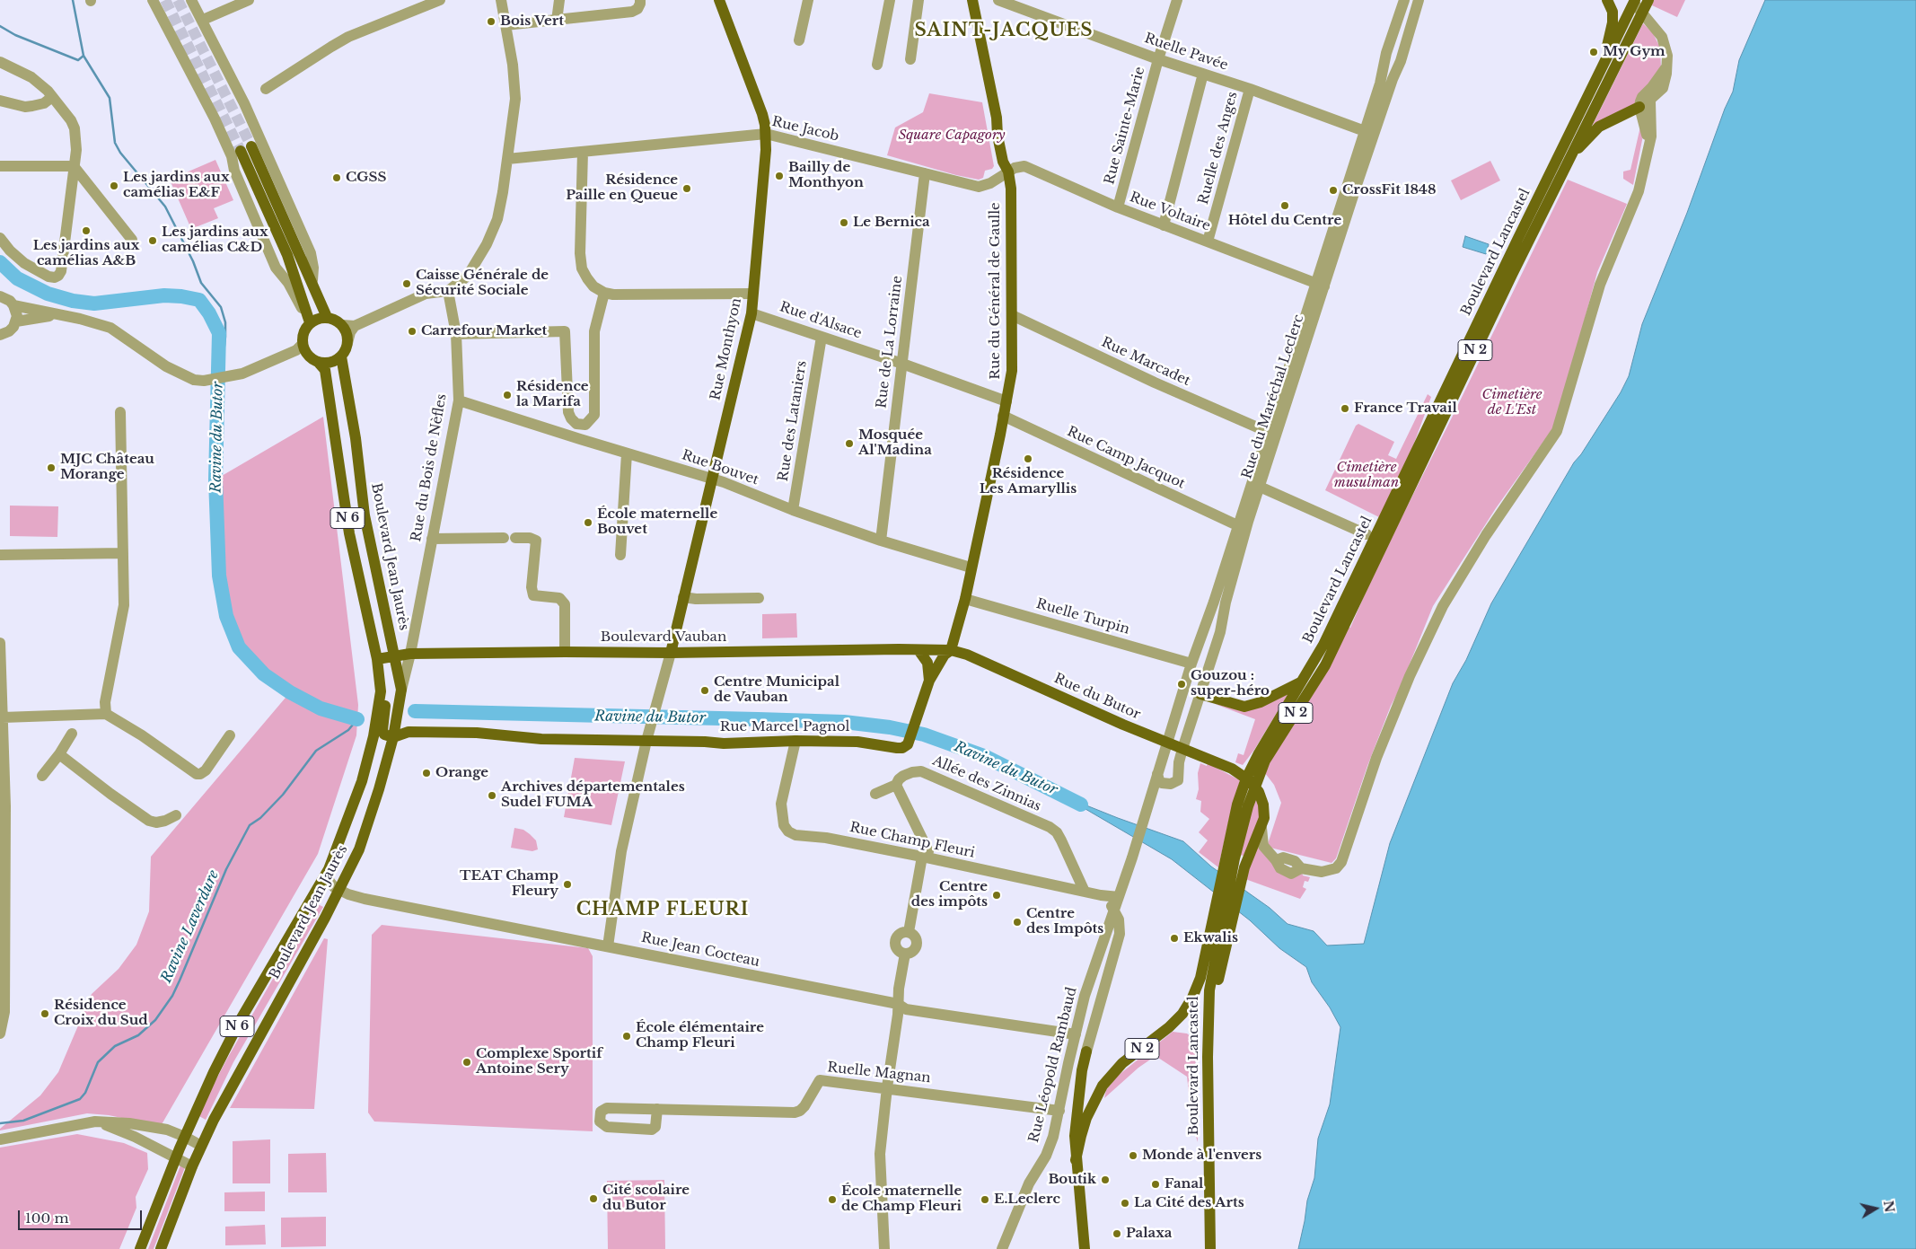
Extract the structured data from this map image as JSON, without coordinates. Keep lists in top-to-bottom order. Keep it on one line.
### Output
{"streets":{"main road":["Boulevard Lancastel","Rue du Général de Gaulle","Rue Monthyon","N 2","N 6","Boulevard Jean Jaurès","Boulevard Vauban","Rue du Butor","Rue Marcel Pagnol"],"street":["Ruelle Pavée","Rue Sainte-Marie","Rue Jacob","Ruelle des Anges","Rue Voltaire","Rue d'Alsace","Rue de La Lorraine","Rue Marcadet","Rue du Maréchal Leclerc","Rue des Lataniers","Rue Camp Jacquot","Rue du Bois de Nèfles","Rue Bouvet","Ruelle Turpin","Allée des Zinnias","Rue Champ Fleuri","Rue Jean Cocteau","Rue Léopold Rambaud","Ruelle Magnan"]},"crossings":[["Ruelle Pavée","Rue Sainte-Marie"],["Ruelle Pavée","Ruelle des Anges"],["Ruelle Pavée","Rue du Maréchal Leclerc"],["Rue Sainte-Marie","Rue Voltaire"],["Rue Jacob","Rue Voltaire"],["Rue Jacob","Rue du Général de Gaulle"],["Rue Jacob","Rue de La Lorraine"],["Rue Jacob","Rue Monthyon"],["Ruelle des Anges","Rue Voltaire"],["Rue Voltaire","Rue du Général de Gaulle"],["Rue Voltaire","Rue du Maréchal Leclerc"],["Boulevard Lancastel","N 2"],["Boulevard Lancastel","Rue du Butor"],["Rue du Général de Gaulle","Rue d'Alsace"],["Rue du Général de Gaulle","Rue Marcadet"],["Rue du Général de Gaulle","Rue Camp Jacquot"],["Rue du Général de Gaulle","Rue Bouvet"],["Rue du Général de Gaulle","Ruelle Turpin"],["Rue du Général de Gaulle","Boulevard Vauban"],["Rue du Général de Gaulle","Rue du Butor"],["Rue du Général de Gaulle","Rue Marcel Pagnol"],["Rue d'Alsace","Rue de La Lorraine"],["Rue d'Alsace","Rue Monthyon"],["Rue d'Alsace","Rue des Lataniers"],["Rue de La Lorraine","Rue Bouvet"],["Rue Monthyon","Rue Bouvet"],["Rue Monthyon","Boulevard Vauban"],["Rue Marcadet","Rue du Maréchal Leclerc"],["Rue du Maréchal Leclerc","Rue Camp Jacquot"],["Rue du Maréchal Leclerc","Ruelle Turpin"],["Rue du Maréchal Leclerc","Rue du Butor"],["Rue du Maréchal Leclerc","Rue Léopold Rambaud"],["Rue des Lataniers","Rue Bouvet"],["Rue du Bois de Nèfles","Rue Bouvet"],["Rue du Bois de Nèfles","Boulevard Jean Jaurès"],["Rue du Bois de Nèfles","Boulevard Vauban"],["Boulevard Jean Jaurès","Boulevard Vauban"],["Boulevard Jean Jaurès","Rue Marcel Pagnol"],["Boulevard Jean Jaurès","Rue Jean Cocteau"],["Boulevard Vauban","Rue du Butor"],["Rue Marcel Pagnol","Rue Champ Fleuri"],["Allée des Zinnias","Rue Champ Fleuri"],["Rue Champ Fleuri","Rue Léopold Rambaud"],["Rue Jean Cocteau","Rue Léopold Rambaud"],["Rue Léopold Rambaud","Ruelle Magnan"]],"districts":["SAINT-JACQUES","CHAMP FLEURI"],"water":["Ravine du Butor","Ravine Laverdure"],"parks":["Square Capagory","Cimetière de L'Est","Cimetière musulman"],"places":["Bois Vert","My Gym","Bailly de Monthyon","CGSS","Les jardins aux camélias E&F","Résidence Paille en Queue","CrossFit 1848","Hôtel du Centre","Le Bernica","Les jardins aux camélias A&B","Les jardins aux camélias C&D","Caisse Générale de Sécurité Sociale","Carrefour Market","Résidence la Marifa","France Travail","Mosquée Al'Madina","Résidence Les Amaryllis","MJC Château Morange","École maternelle Bouvet","Gouzou : super-héro","Centre Municipal de Vauban","Orange","Archives départementales Sudel FUMA","TEAT Champ Fleury","Centre des impôts","Centre des Impôts","Ekwalis","Résidence Croix du Sud","École élémentaire Champ Fleuri","Complexe Sportif Antoine Sery","Monde à l'envers","Boutik","Fanal","Cité scolaire du Butor","École maternelle de Champ Fleuri","E.Leclerc","La Cité des Arts","Palaxa"],"scale_bar":"100 m","north":"right"}
